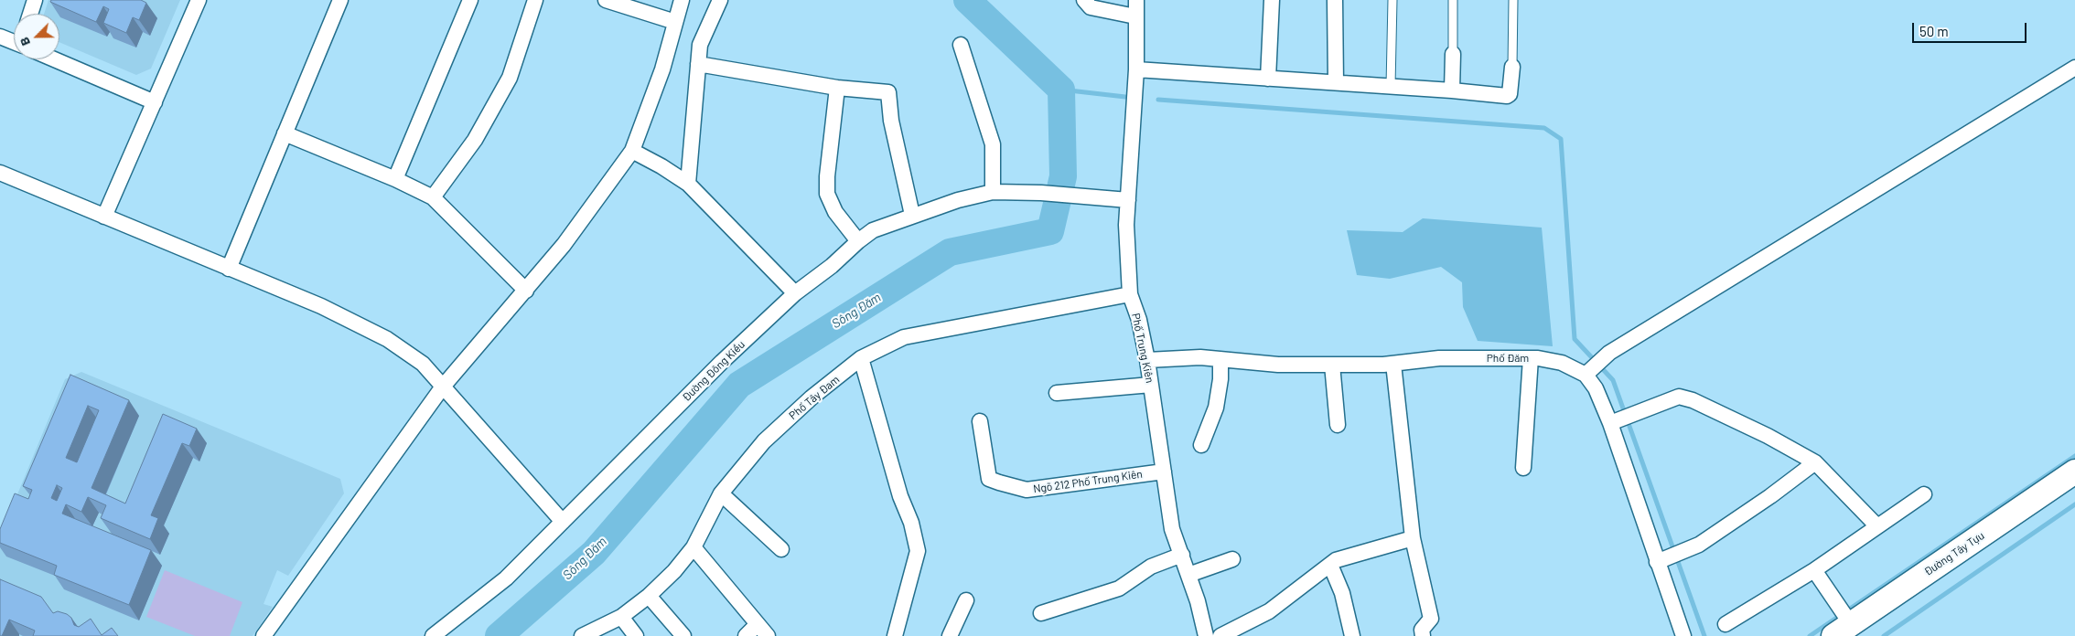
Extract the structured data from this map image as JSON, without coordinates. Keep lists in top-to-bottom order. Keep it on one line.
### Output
{"streets":{"main road":["Đường Tây Tựu"],"street":["Phố Trung Kiên","Phố Đăm","Đường Đông Kiều","Phố Tây Đam","Ngõ 212 Phố Trung Kiên"]},"crossings":[["Phố Trung Kiên","Phố Đăm"],["Phố Trung Kiên","Đường Đông Kiều"],["Phố Trung Kiên","Phố Tây Đam"],["Phố Trung Kiên","Ngõ 212 Phố Trung Kiên"]],"water":["Sông Đăm"],"scale_bar":"50 m","north":"bottom left"}
